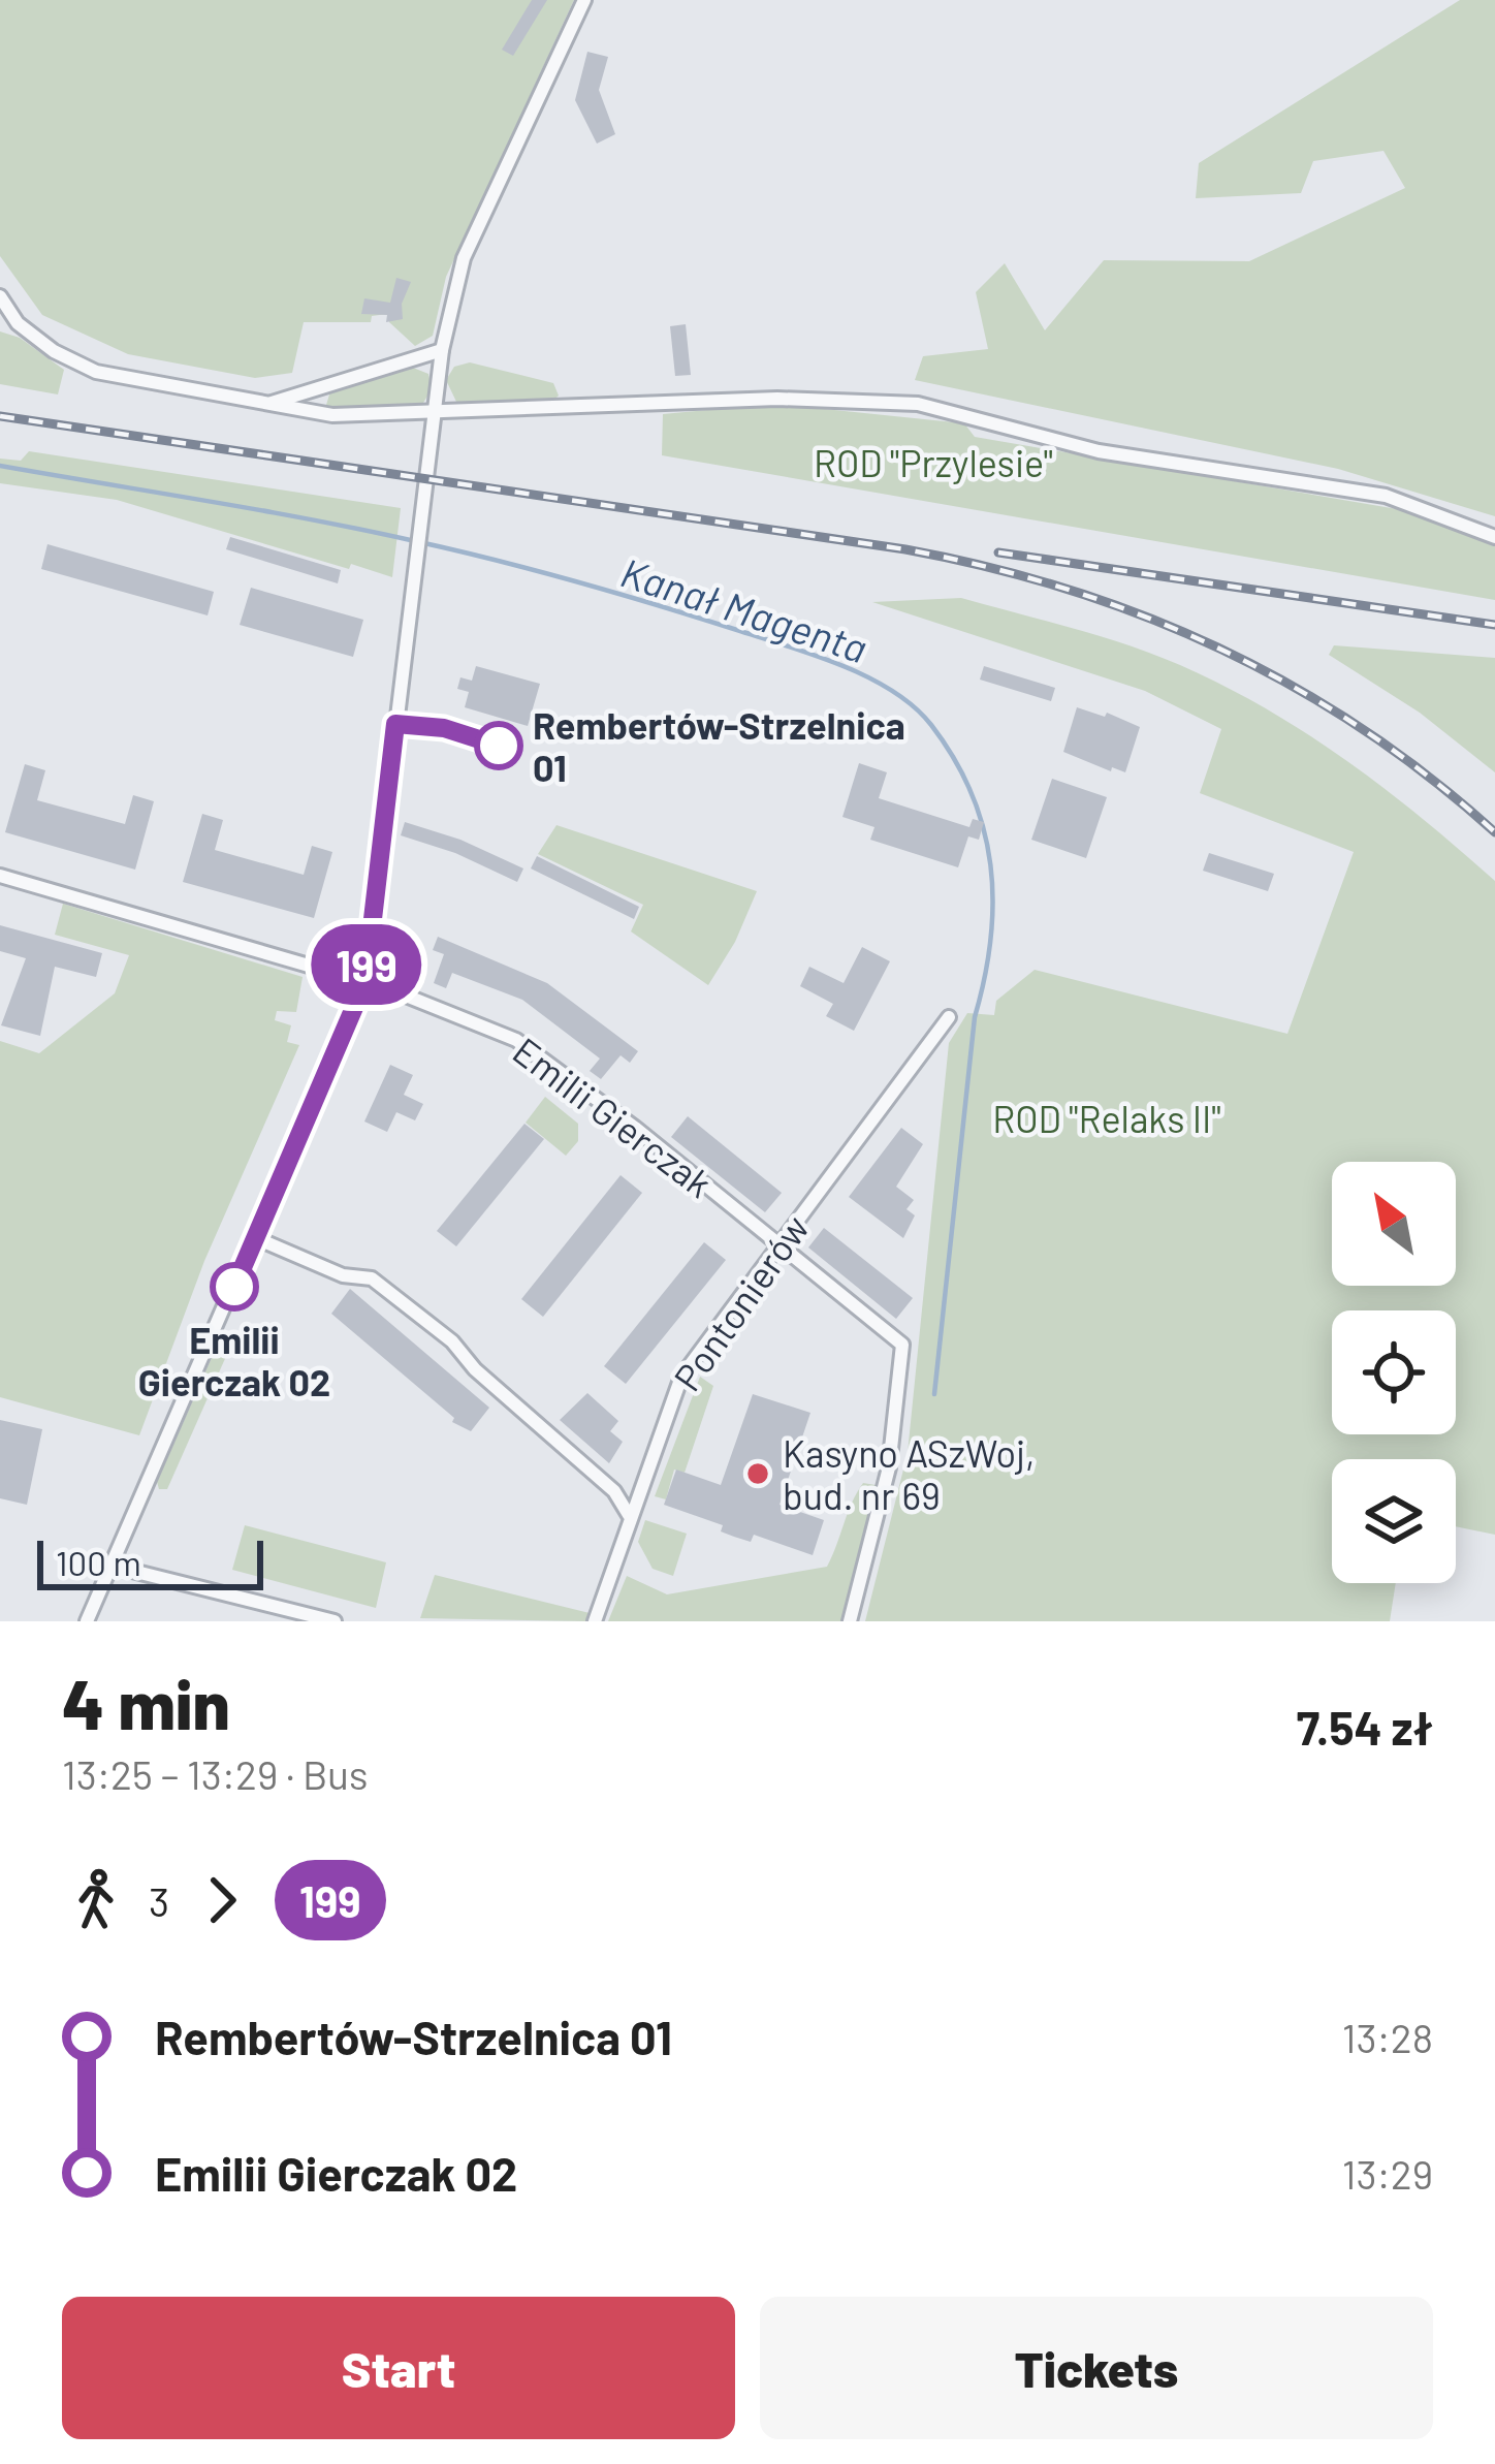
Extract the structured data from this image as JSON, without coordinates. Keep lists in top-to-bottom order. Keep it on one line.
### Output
{"streets":{"street":["Emilii Gierczak","Pontonierów"]},"crossings":[["Emilii Gierczak","Pontonierów"]],"water":["Kanał Magenta"],"parks":["ROD \"Przylesie\"","ROD \"Relaks II\""],"places":["Rembertów-Strzelnica 01","Emilii Gierczak 02","Kasyno ASzWoj, bud. nr 69"],"lines":["bus line 199"],"scale_bar":"100 m","north":"top left","page":{"on_map":"199","scale":"100 m","heading":["4 min","13:25 – 13:29 · Bus","7.54 zł"],"legs":["3","199"],"list":[{"name":"Rembertów-Strzelnica 01","value":"13:28"},{"name":"Emilii Gierczak 02","value":"13:29"}],"buttons":["Start","Tickets"]}}
